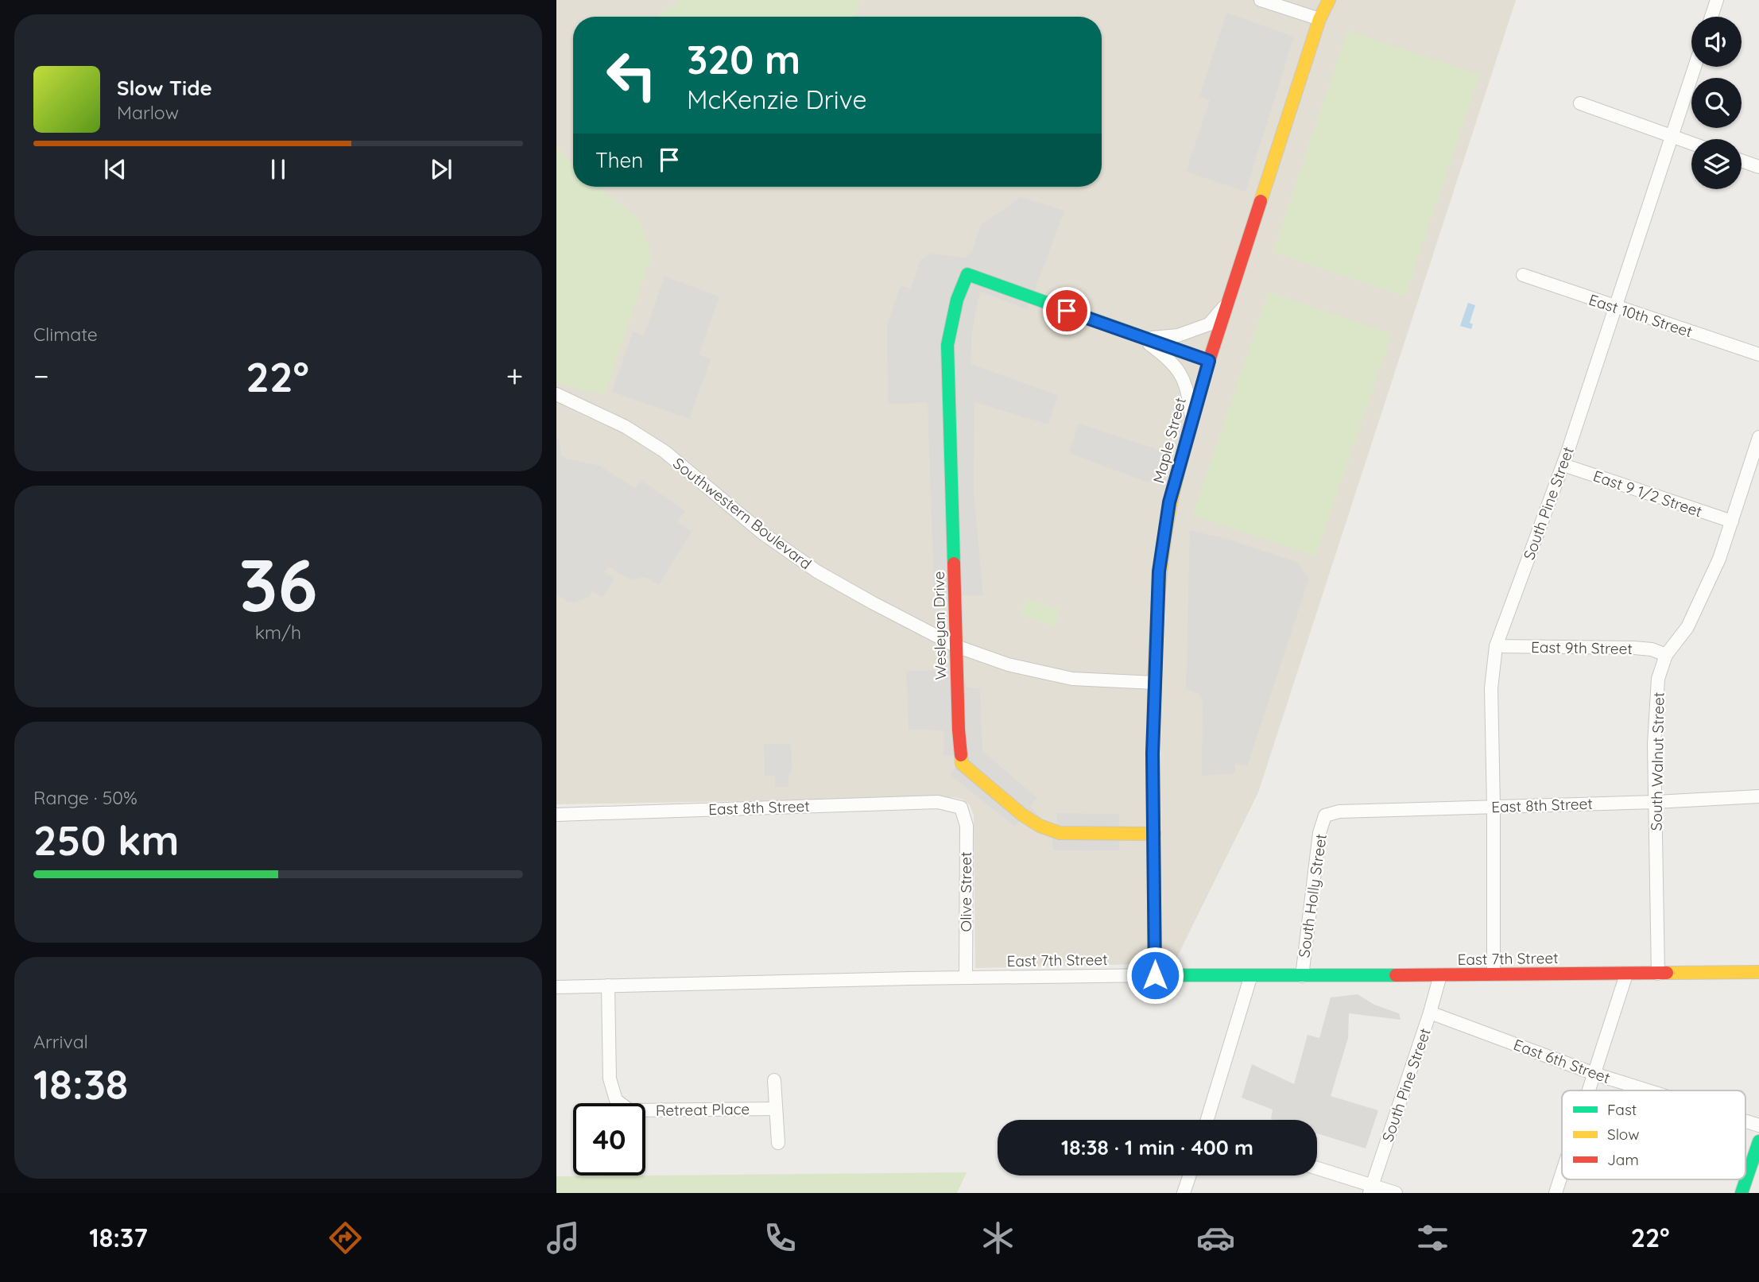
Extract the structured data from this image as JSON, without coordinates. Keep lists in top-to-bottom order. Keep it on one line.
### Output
{"streets":{"street":["East 10th Street","Maple Street","East 9 1/2 Street","South Pine Street","Southwestern Boulevard","Wesleyan Drive","East 9th Street","South Walnut Street","East 8th Street","Olive Street","South Holly Street","East 7th Street","East 6th Street","Retreat Place"]},"crossings":[["East 10th Street","South Pine Street"],["Maple Street","Southwestern Boulevard"],["Maple Street","Wesleyan Drive"],["Maple Street","East 7th Street"],["East 9 1/2 Street","South Pine Street"],["East 9 1/2 Street","South Walnut Street"],["South Pine Street","East 9th Street"],["South Pine Street","East 8th Street"],["South Pine Street","East 7th Street"],["South Pine Street","East 6th Street"],["Southwestern Boulevard","Wesleyan Drive"],["East 9th Street","South Walnut Street"],["South Walnut Street","East 8th Street"],["South Walnut Street","East 7th Street"],["East 8th Street","Olive Street"],["East 8th Street","South Holly Street"],["Olive Street","East 7th Street"],["South Holly Street","East 7th Street"],["East 7th Street","Retreat Place"]],"legend":["Fast","Slow","Jam"],"page":{"turn":["320 m","McKenzie Drive"],"song":["Slow Tide","Marlow"],"then":"Then","tile":["Climate",["36","km/h"],["Range · 50%","250 km"],["Arrival","18:38"]],"heat":["−","22°","+"],"limit":"40","trip":"18:38 · 1 min · 400 m","tabs":["18:37","22°"]}}
